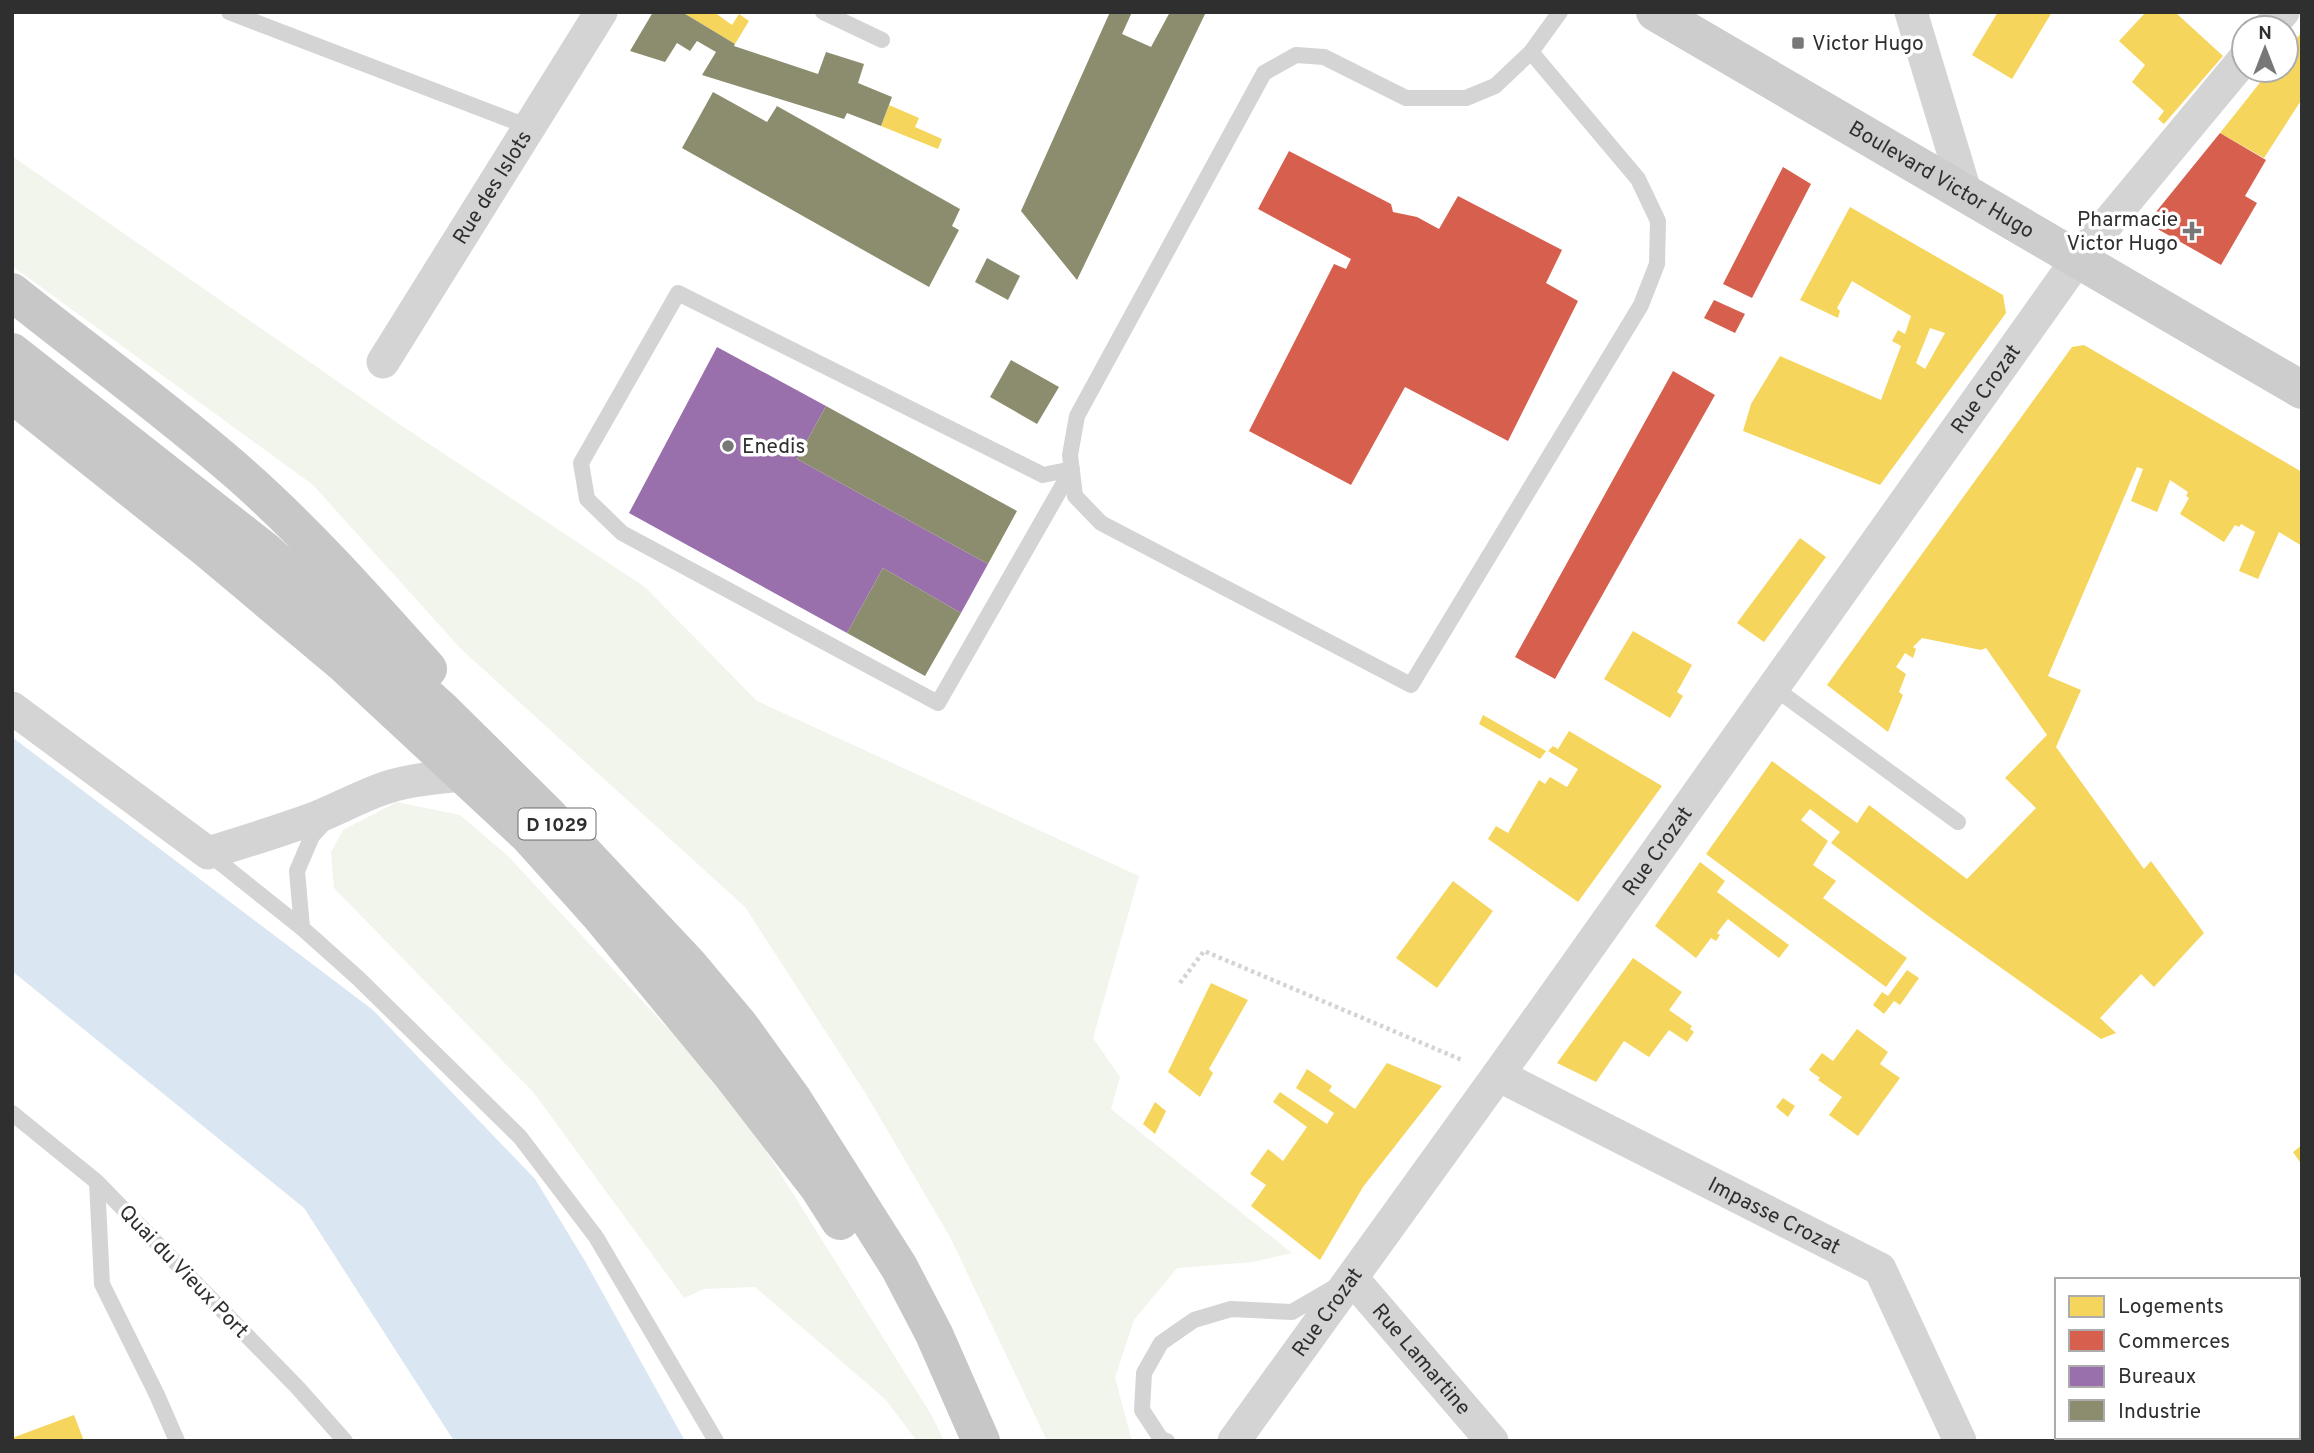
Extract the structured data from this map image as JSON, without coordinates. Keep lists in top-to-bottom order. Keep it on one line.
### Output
{"streets":{"main road":["Boulevard Victor Hugo","D 1029"],"street":["Rue des Islots","Rue Crozat","Impasse Crozat","Rue Lamartine"],"lane":["Quai du Vieux Port"]},"crossings":[["Boulevard Victor Hugo","Rue Crozat"],["Rue Crozat","Impasse Crozat"],["Rue Crozat","Rue Lamartine"]],"places":{"transit":["Victor Hugo"],"health":["Pharmacie Victor Hugo"],"other":["Enedis"]},"legend":["Logements","Commerces","Bureaux","Industrie"],"north":"top"}
